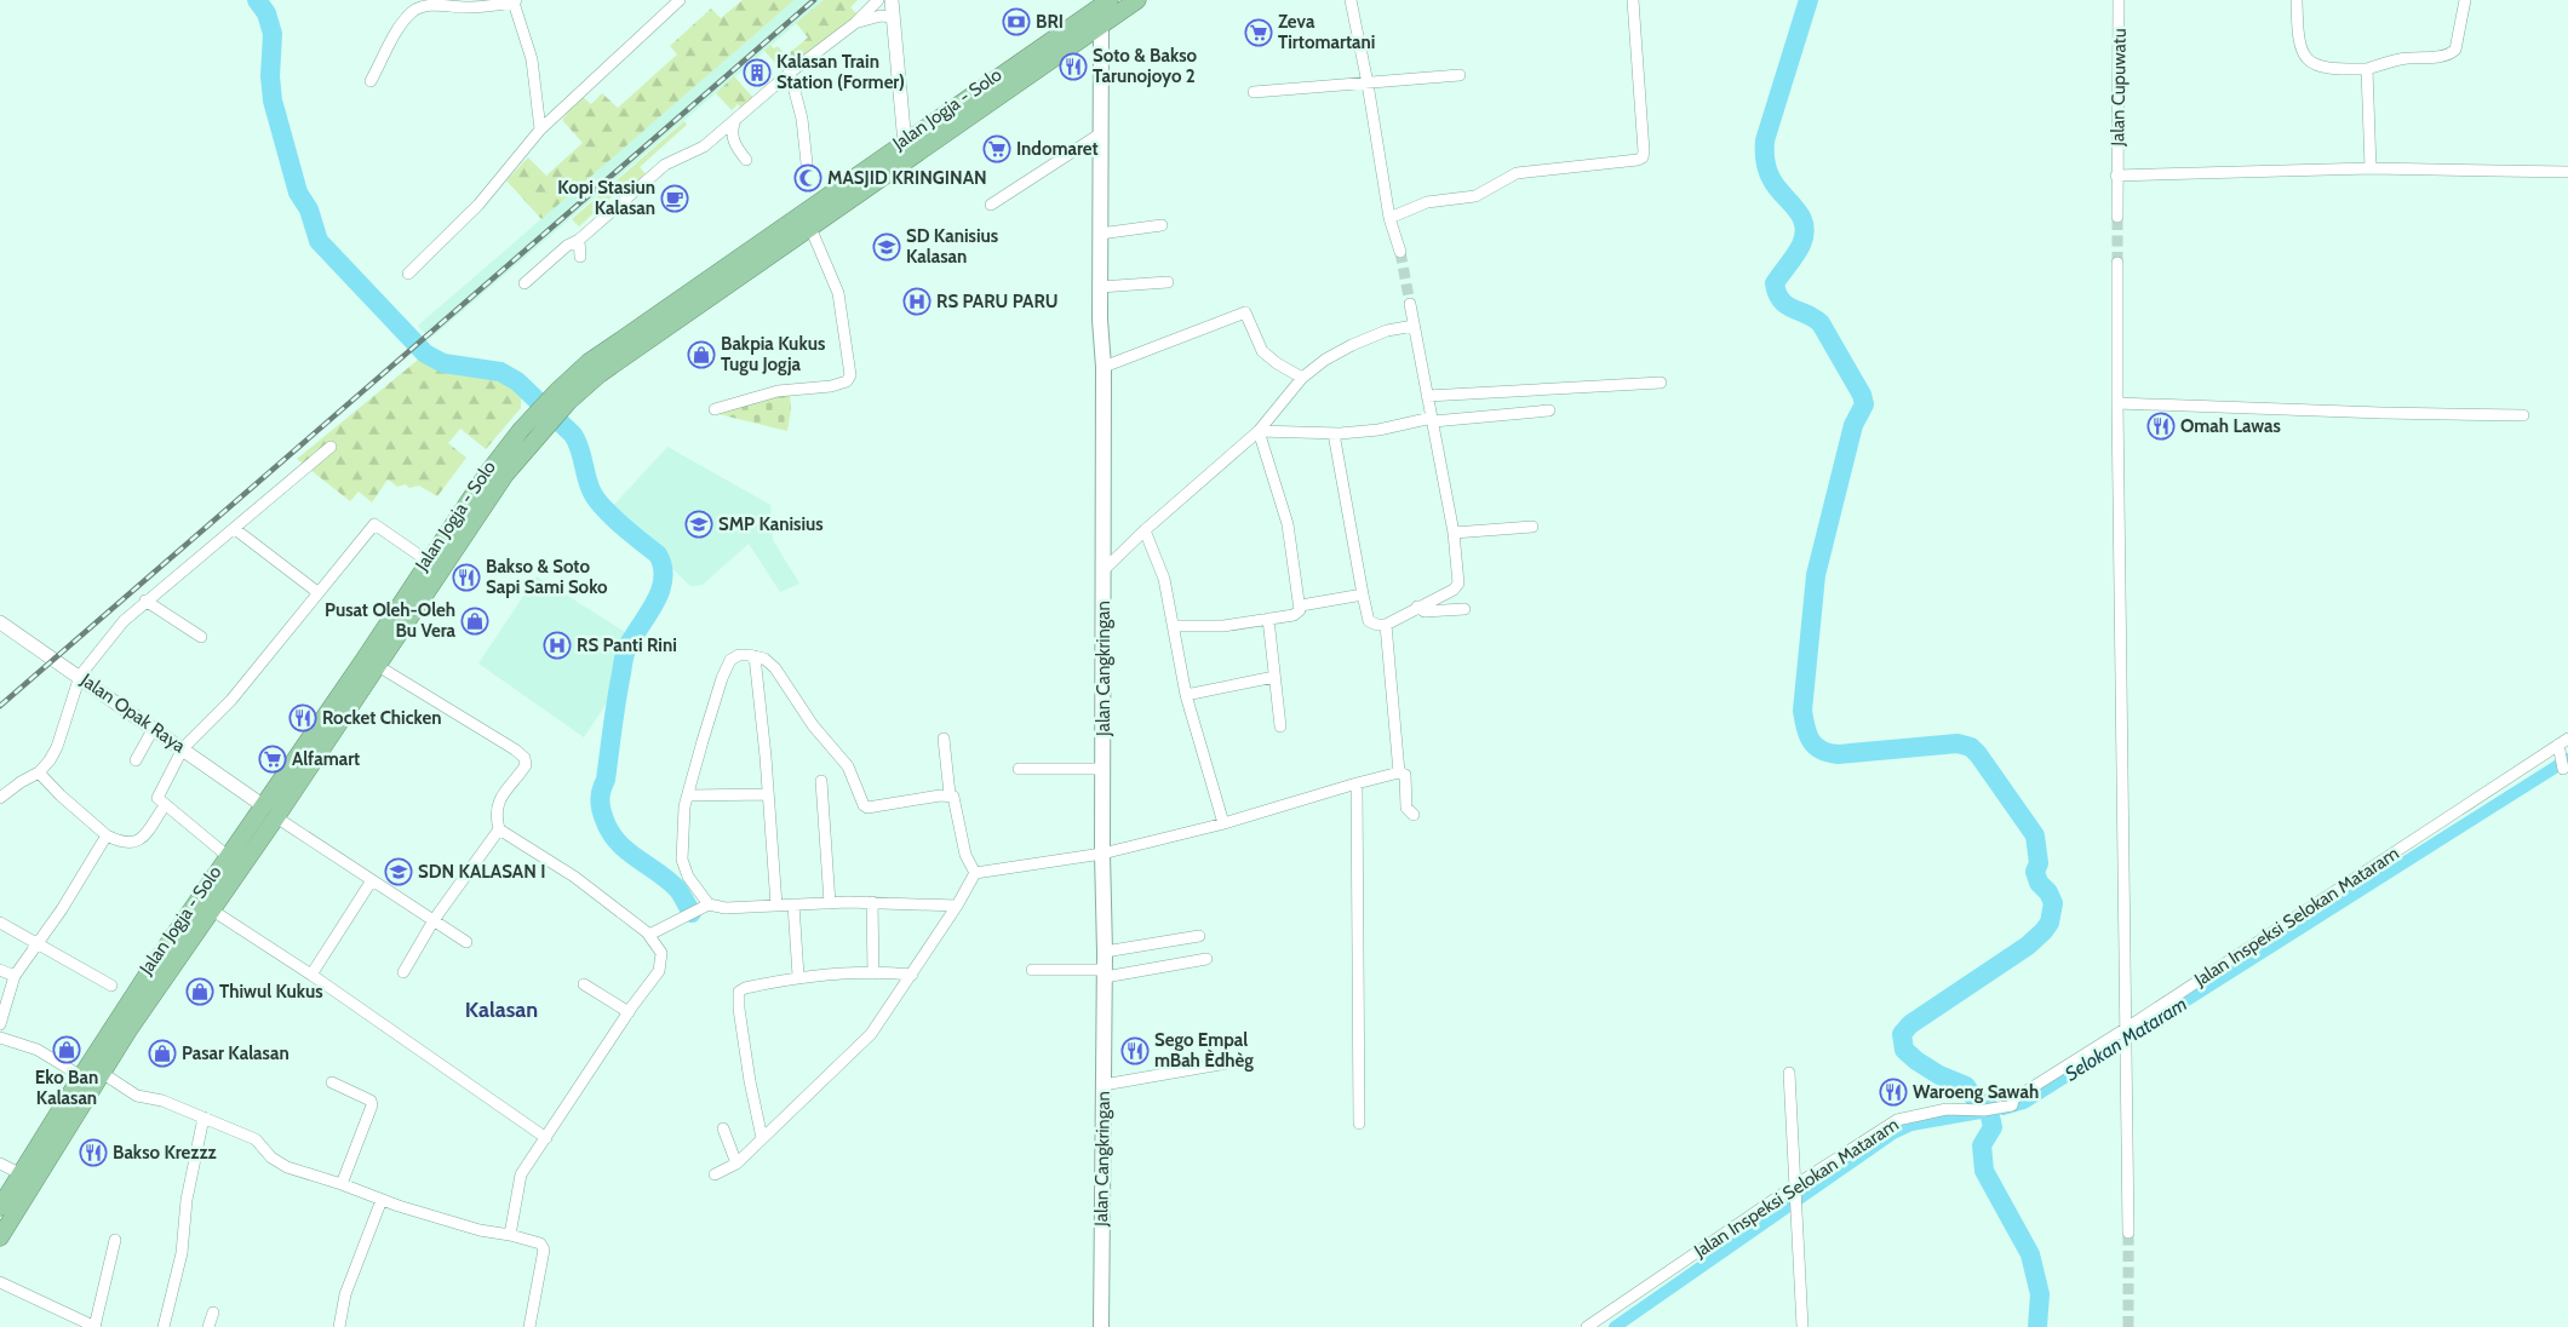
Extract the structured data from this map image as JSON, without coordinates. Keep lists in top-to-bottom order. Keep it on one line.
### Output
{"streets":{"highway":["Jalan Jogja - Solo"],"main road":["Jalan Cangkringan"],"street":["Jalan Cupuwatu","Jalan Opak Raya","Jalan Inspeksi Selokan Mataram"]},"crossings":[["Jalan Jogja - Solo","Jalan Cangkringan"],["Jalan Jogja - Solo","Jalan Opak Raya"]],"districts":["Kalasan"],"water":["Selokan Mataram"],"places":{"bank":["BRI"],"supermarket":["Zeva Tirtomartani","Indomaret","Alfamart"],"restaurant":["Soto & Bakso Tarunojoyo 2","Omah Lawas","Bakso & Soto Sapi Sami Soko","Rocket Chicken","Sego Empal mBah Èdhèg","Waroeng Sawah","Bakso Krezzz"],"building":["Kalasan Train Station (Former)"],"mosque":["MASJID KRINGINAN"],"cafe":["Kopi Stasiun Kalasan"],"school or university":["SD Kanisius Kalasan","SMP Kanisius","SDN KALASAN I"],"hospital":["RS PARU PARU","RS Panti Rini"],"shop":["Bakpia Kukus Tugu Jogja","Pusat Oleh-Oleh Bu Vera","Thiwul Kukus","Eko Ban Kalasan","Pasar Kalasan"]}}
